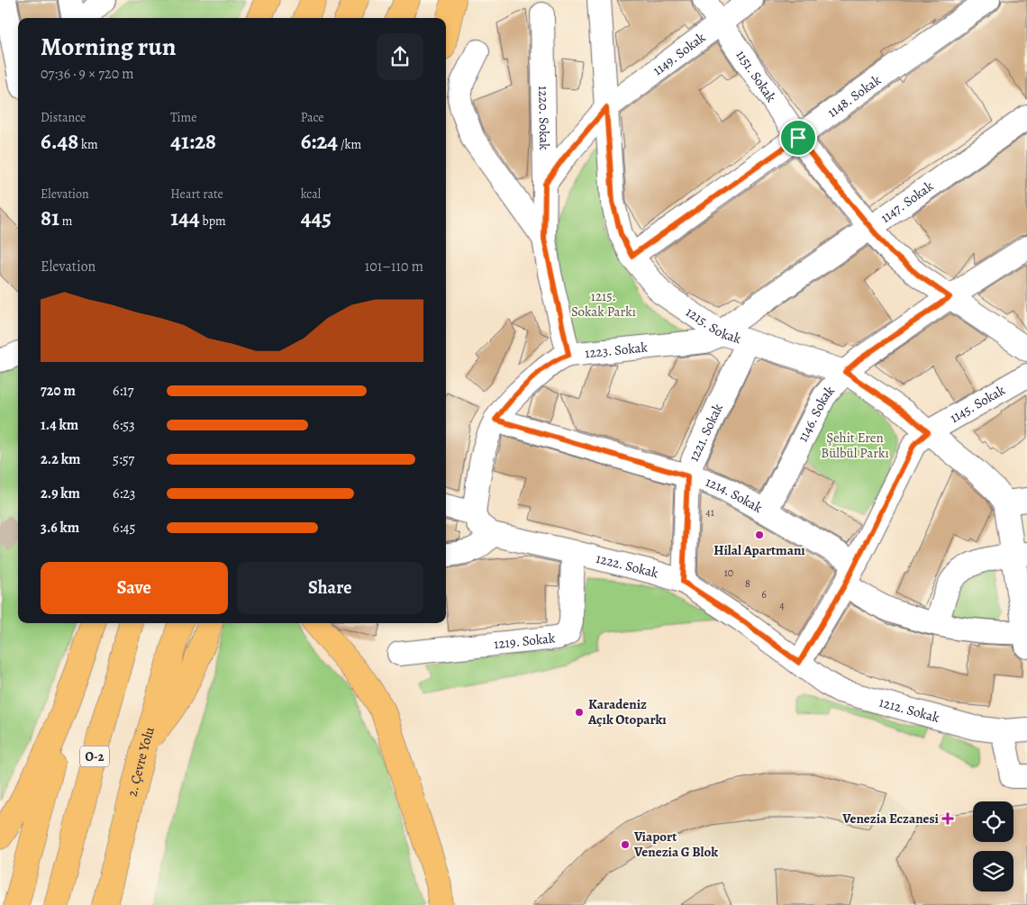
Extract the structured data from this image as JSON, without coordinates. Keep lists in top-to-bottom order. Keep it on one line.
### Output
{"streets":{"highway":["O-2","2. Çevre Yolu"],"street":["1149. Sokak","1151. Sokak","1148. Sokak","1220. Sokak","1147. Sokak","1215. Sokak","1223. Sokak","1145. Sokak","1146. Sokak","1221. Sokak","1214. Sokak","1222. Sokak","1219. Sokak","1212. Sokak"]},"crossings":[["1149. Sokak","1151. Sokak"],["1149. Sokak","1220. Sokak"],["1149. Sokak","1215. Sokak"],["1151. Sokak","1148. Sokak"],["1151. Sokak","1147. Sokak"],["1151. Sokak","1146. Sokak"],["1148. Sokak","1215. Sokak"],["1220. Sokak","1223. Sokak"],["1147. Sokak","1215. Sokak"],["1147. Sokak","1223. Sokak"],["1215. Sokak","1223. Sokak"],["1215. Sokak","1145. Sokak"],["1215. Sokak","1146. Sokak"],["1215. Sokak","1221. Sokak"],["1223. Sokak","1214. Sokak"],["1145. Sokak","1214. Sokak"],["1145. Sokak","1222. Sokak"],["1145. Sokak","1212. Sokak"],["1146. Sokak","1214. Sokak"],["1221. Sokak","1214. Sokak"],["1221. Sokak","1222. Sokak"],["1222. Sokak","1219. Sokak"],["1222. Sokak","1212. Sokak"]],"parks":["1215. Sokak Parkı","Şehit Eren Bülbül Parkı"],"places":{"other":["Hilal Apartmanı","Karadeniz Açık Otoparkı","Viaport Venezia G Blok"],"health":["Venezia Eczanesi"]},"house_numbers":["41","10","8","6","4"],"page":{"heading":["Morning run","07:36 · 9 × 720 m"],"stats":[["Distance","6.48 km"],["Time","41:28"],["Pace","6:24 /km"],["Elevation","81 m"],["Heart rate","144 bpm"],["kcal","445"]],"chart":["Elevation","101–110 m"],"list":[{"name":"720 m","note":"6:17"},{"name":"1.4 km","note":"6:53"},{"name":"2.2 km","note":"5:57"},{"name":"2.9 km","note":"6:23"},{"name":"3.6 km","note":"6:45"}],"buttons":["Save","Share"]}}
